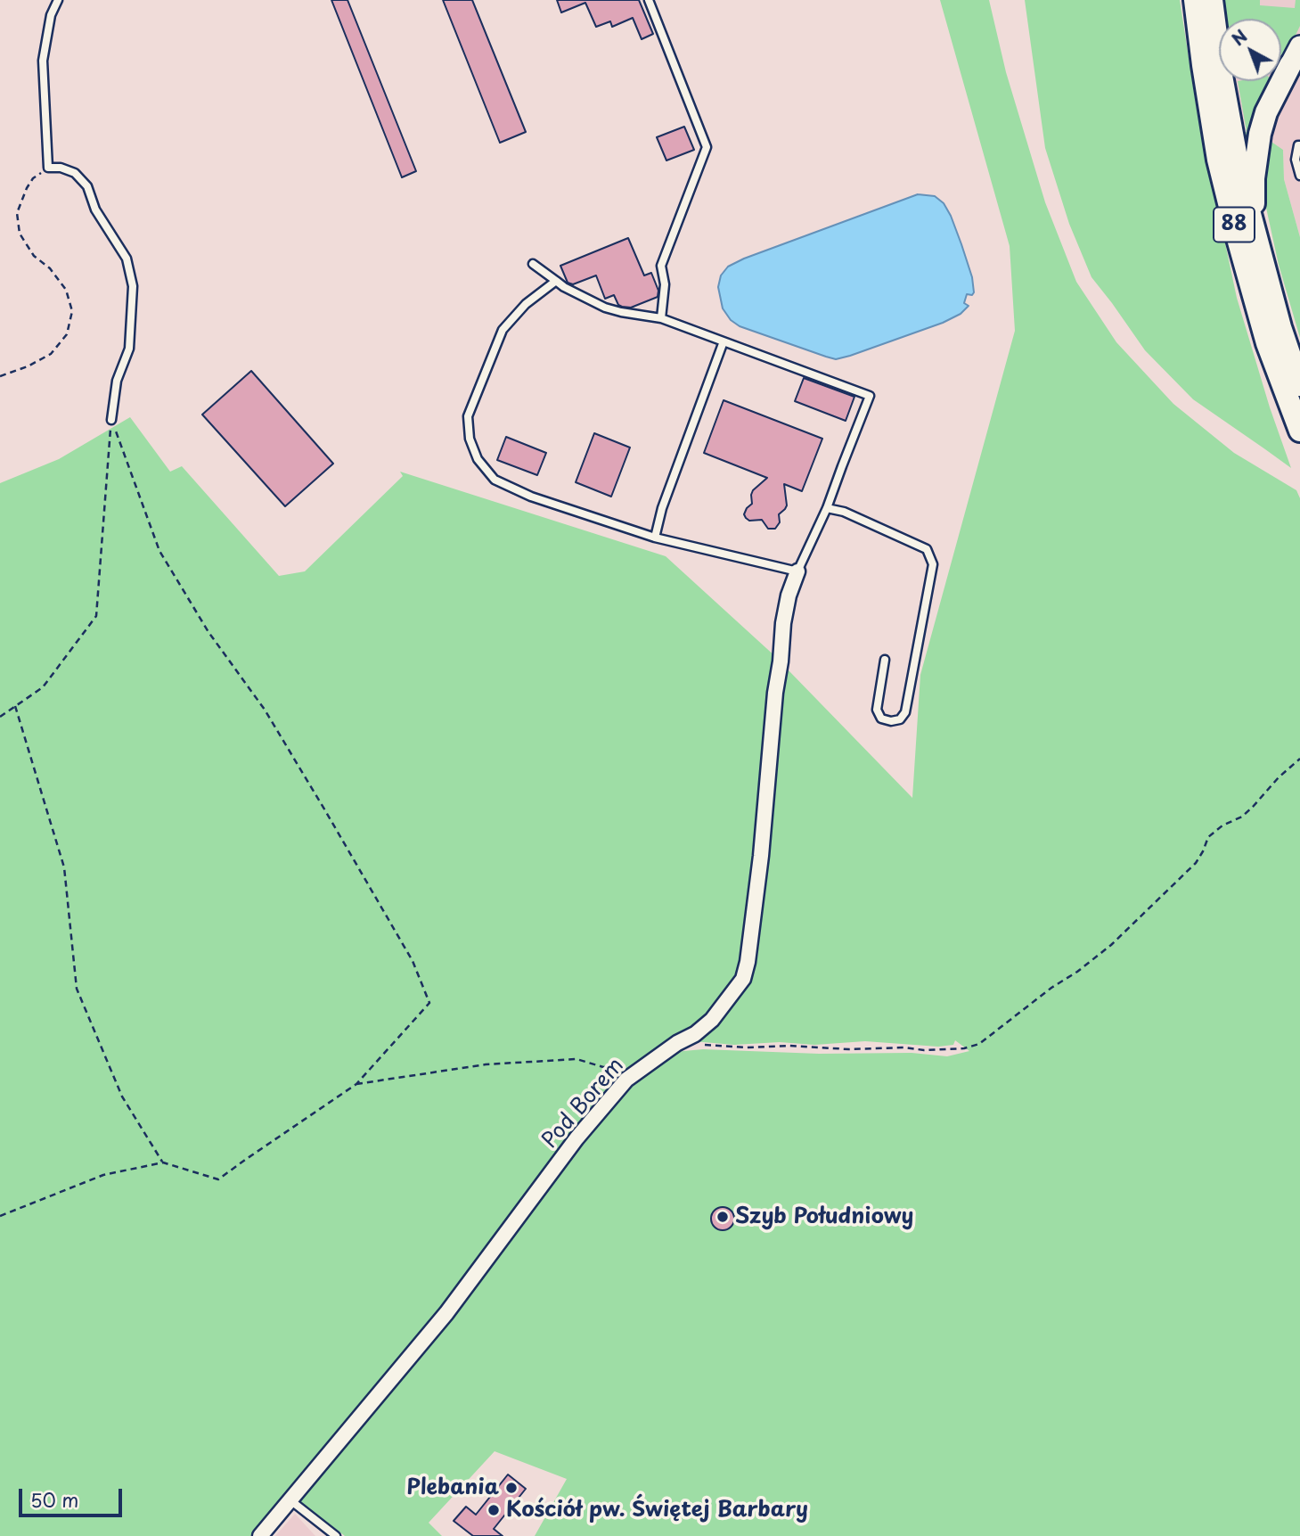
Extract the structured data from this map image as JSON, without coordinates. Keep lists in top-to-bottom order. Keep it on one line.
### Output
{"streets":{"main road":["88"],"street":["Pod Borem"]},"places":["Szyb Południowy","Plebania","Kościół pw. Świętej Barbary"],"scale_bar":"50 m","north":"top left"}
